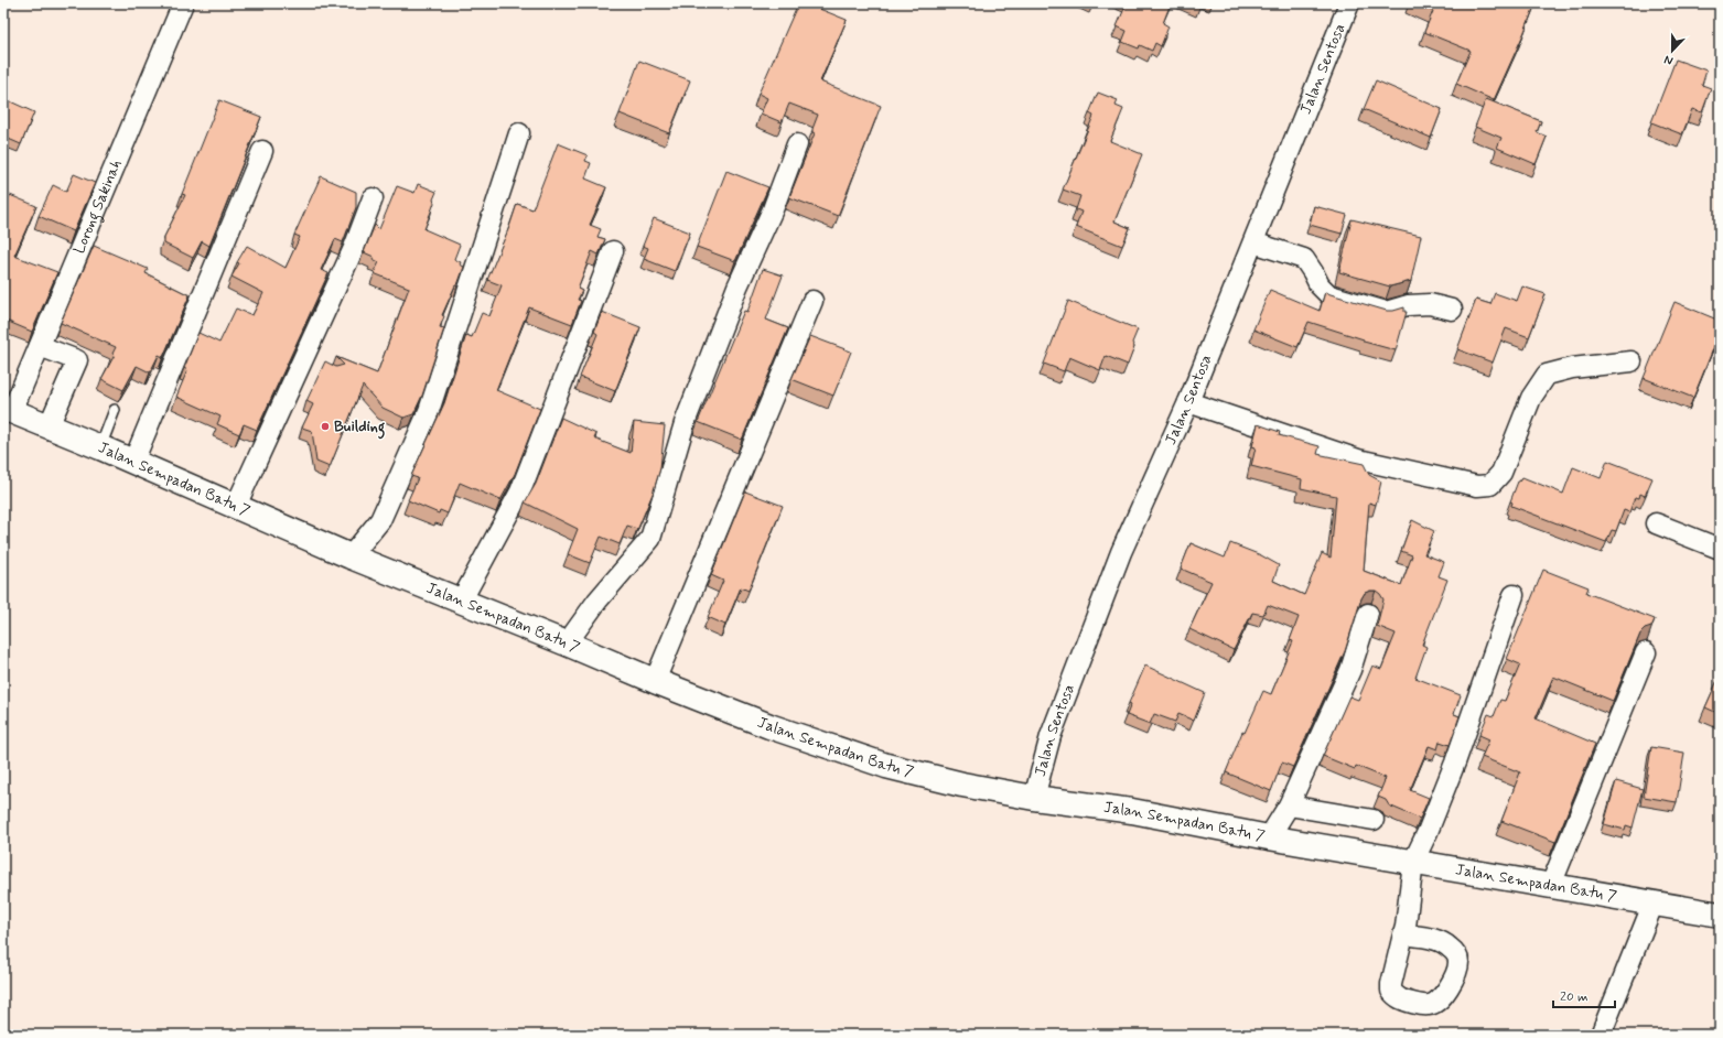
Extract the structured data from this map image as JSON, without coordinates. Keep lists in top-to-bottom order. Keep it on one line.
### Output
{"streets":{"street":["Jalan Sentosa","Lorong Sakinah","Jalan Sempadan Batu 7"]},"crossings":[["Jalan Sentosa","Jalan Sempadan Batu 7"],["Lorong Sakinah","Jalan Sempadan Batu 7"]],"places":["Building"],"scale_bar":"20 m","north":"bottom"}
